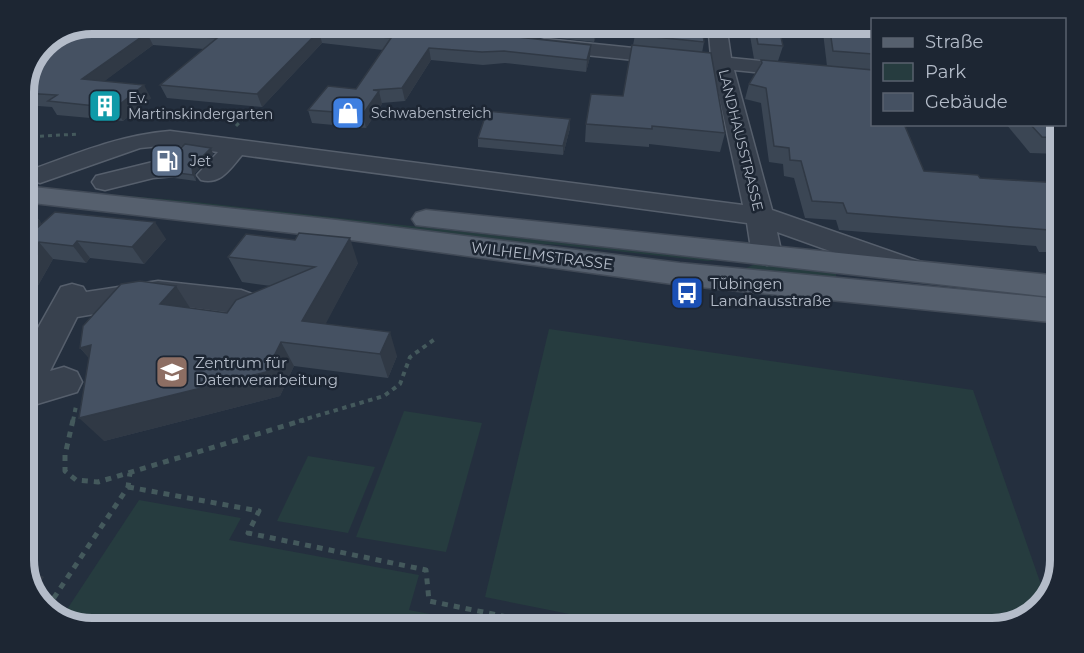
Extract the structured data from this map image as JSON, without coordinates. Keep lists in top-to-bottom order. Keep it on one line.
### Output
{"streets":{"main road":["WILHELMSTRASSE"],"street":["LANDHAUSSTRASSE"]},"crossings":[["LANDHAUSSTRASSE","WILHELMSTRASSE"]],"places":{"building":["Ev. Martinskindergarten"],"shop":["Schwabenstreich"],"fuel station":["Jet"],"bus stop":["Tübingen Landhausstraße"],"school or university":["Zentrum für Datenverarbeitung"]},"legend":["Straße","Park","Gebäude"]}
